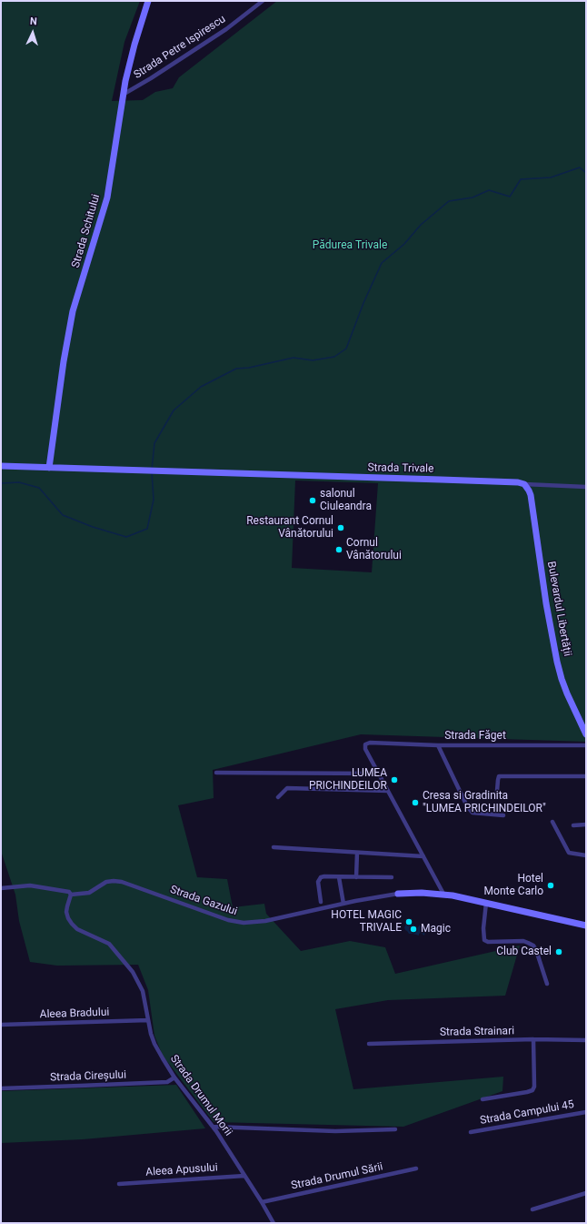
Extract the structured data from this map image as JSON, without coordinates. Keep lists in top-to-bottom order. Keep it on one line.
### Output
{"streets":{"main road":["Strada Schitului","Strada Trivale","Bulevardul Libertății"],"street":["Strada Petre Ispirescu","Strada Făget","Strada Gazului","Aleea Bradului","Strada Strainari","Strada Cireșului","Strada Drumul Morii","Strada Campului 45","Aleea Apusului","Strada Drumul Sării"]},"crossings":[["Strada Petre Ispirescu","Strada Schitului"],["Strada Schitului","Strada Trivale"],["Strada Trivale","Bulevardul Libertății"],["Strada Gazului","Strada Drumul Morii"],["Aleea Bradului","Strada Drumul Morii"],["Strada Cireșului","Strada Drumul Morii"],["Strada Drumul Morii","Aleea Apusului"],["Strada Drumul Morii","Strada Drumul Sării"]],"parks":["Pădurea Trivale"],"places":["salonul Ciuleandra","Restaurant Cornul Vânătorului","Cornul Vânătorului","LUMEA PRICHINDEILOR","Cresa si Gradinita \"LUMEA PRICHINDEILOR\"","Hotel Monte Carlo","HOTEL MAGIC TRIVALE","Magic","Club Castel"],"north":"top"}
